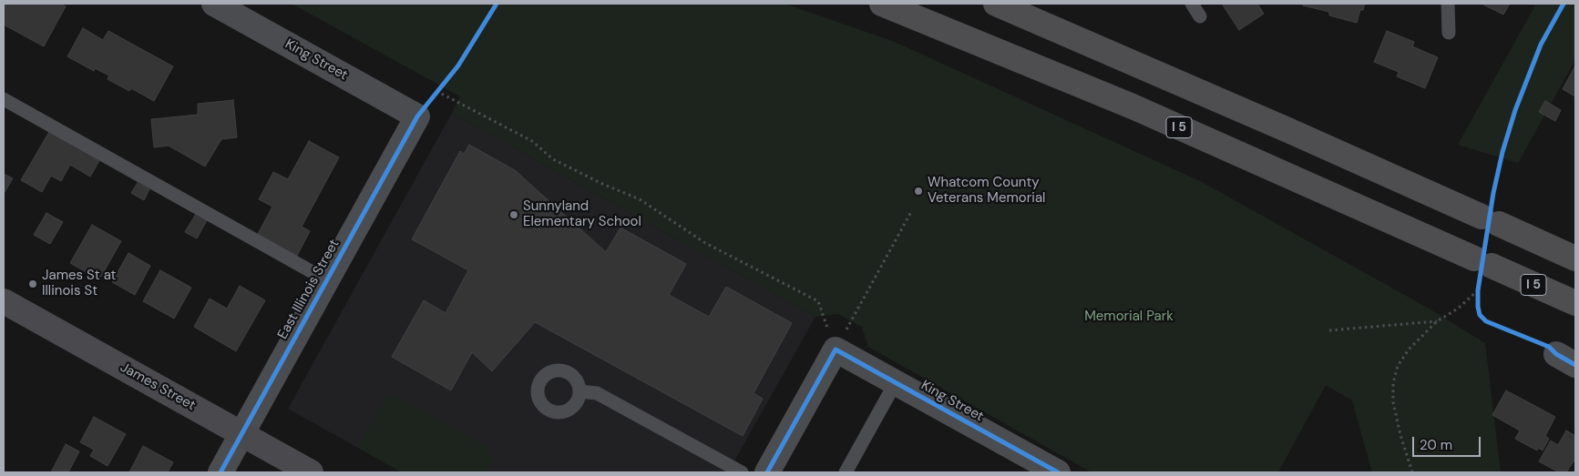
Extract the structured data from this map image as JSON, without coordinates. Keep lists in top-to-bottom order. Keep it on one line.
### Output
{"streets":{"highway":["I 5"],"main road":["James Street"],"street":["King Street","East Illinois Street"]},"crossings":[["King Street","East Illinois Street"],["East Illinois Street","James Street"]],"parks":["Memorial Park"],"places":["Whatcom County Veterans Memorial","Sunnyland Elementary School","James St at Illinois St"],"scale_bar":"20 m"}
